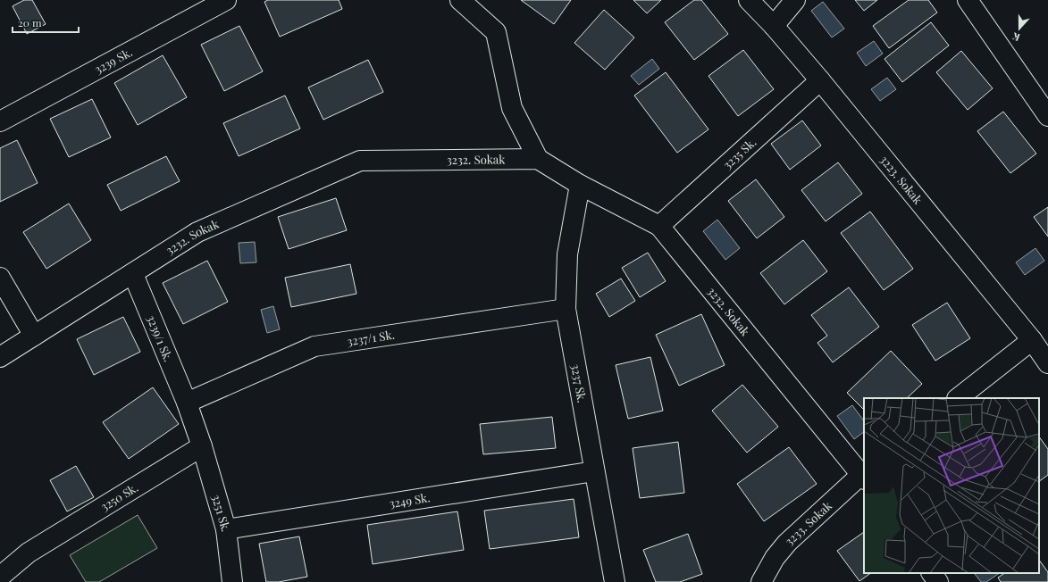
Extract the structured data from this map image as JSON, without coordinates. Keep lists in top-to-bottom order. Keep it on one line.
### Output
{"streets":{"street":["3239 Sk.","3235 Sk.","3232. Sokak","3223. Sokak","3239/1 Sk.","3237/1 Sk.","3237 Sk.","3250 Sk.","3249 Sk.","3251 Sk.","3233. Sokak"]},"crossings":[["3235 Sk.","3232. Sokak"],["3235 Sk.","3223. Sokak"],["3232. Sokak","3239/1 Sk."],["3232. Sokak","3237 Sk."],["3232. Sokak","3233. Sokak"],["3239/1 Sk.","3237/1 Sk."],["3237/1 Sk.","3237 Sk."],["3237 Sk.","3249 Sk."],["3250 Sk.","3251 Sk."],["3249 Sk.","3251 Sk."]],"scale_bar":"20 m","north":"bottom"}
